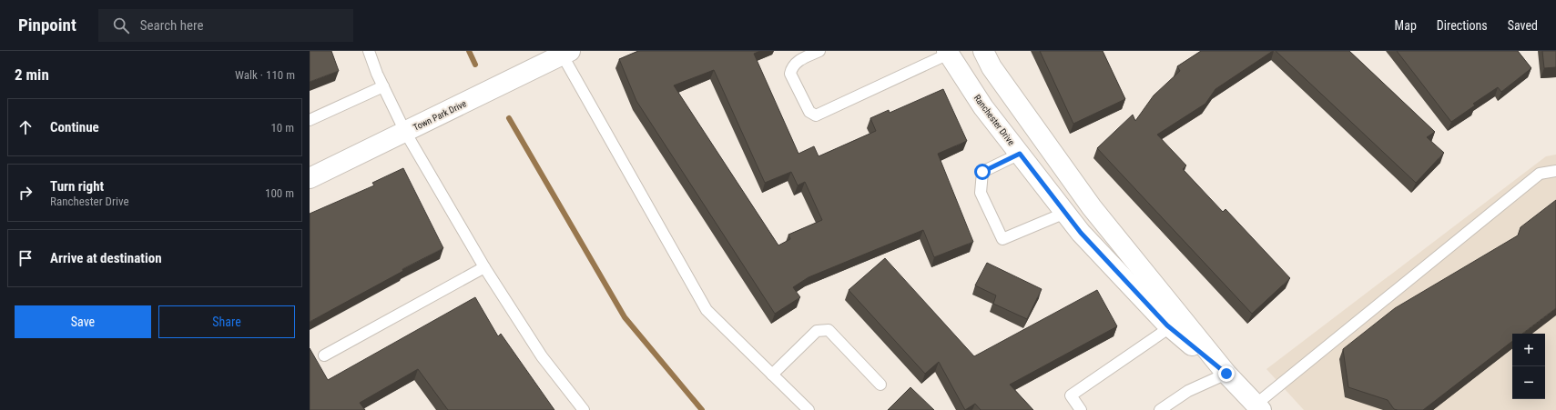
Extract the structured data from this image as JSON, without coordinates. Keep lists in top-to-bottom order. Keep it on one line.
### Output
{"streets":{"street":["Town Park Drive","Ranchester Drive"]},"page":{"header":"Pinpoint","search":"Search here","nav":["Map","Directions","Saved"],"heading":["2 min","Walk · 110 m"],"list":[["Continue","10 m"],["Turn right","Ranchester Drive","100 m"],"Arrive at destination"],"buttons":["Save","Share"],"map_buttons":["+","−"]}}
